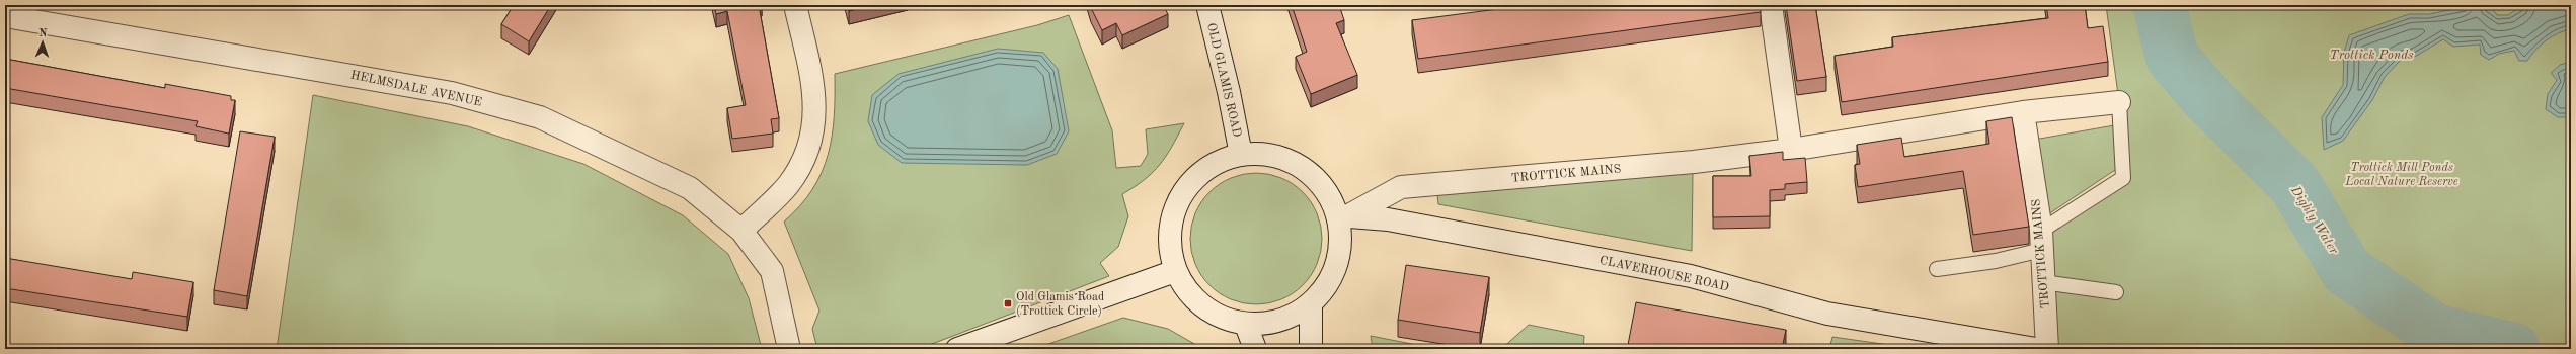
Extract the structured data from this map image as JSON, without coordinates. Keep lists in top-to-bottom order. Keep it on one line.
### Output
{"streets":{"street":["OLD GLAMIS ROAD","HELMSDALE AVENUE","TROTTICK MAINS","CLAVERHOUSE ROAD"]},"crossings":[["OLD GLAMIS ROAD","TROTTICK MAINS"],["OLD GLAMIS ROAD","CLAVERHOUSE ROAD"],["TROTTICK MAINS","CLAVERHOUSE ROAD"]],"water":["Trottick Ponds","Dighty Water"],"parks":["Trottick Mill Ponds Local Nature Reserve"],"places":{"transit":["Old Glamis Road (Trottick Circle)"]},"north":"top"}
